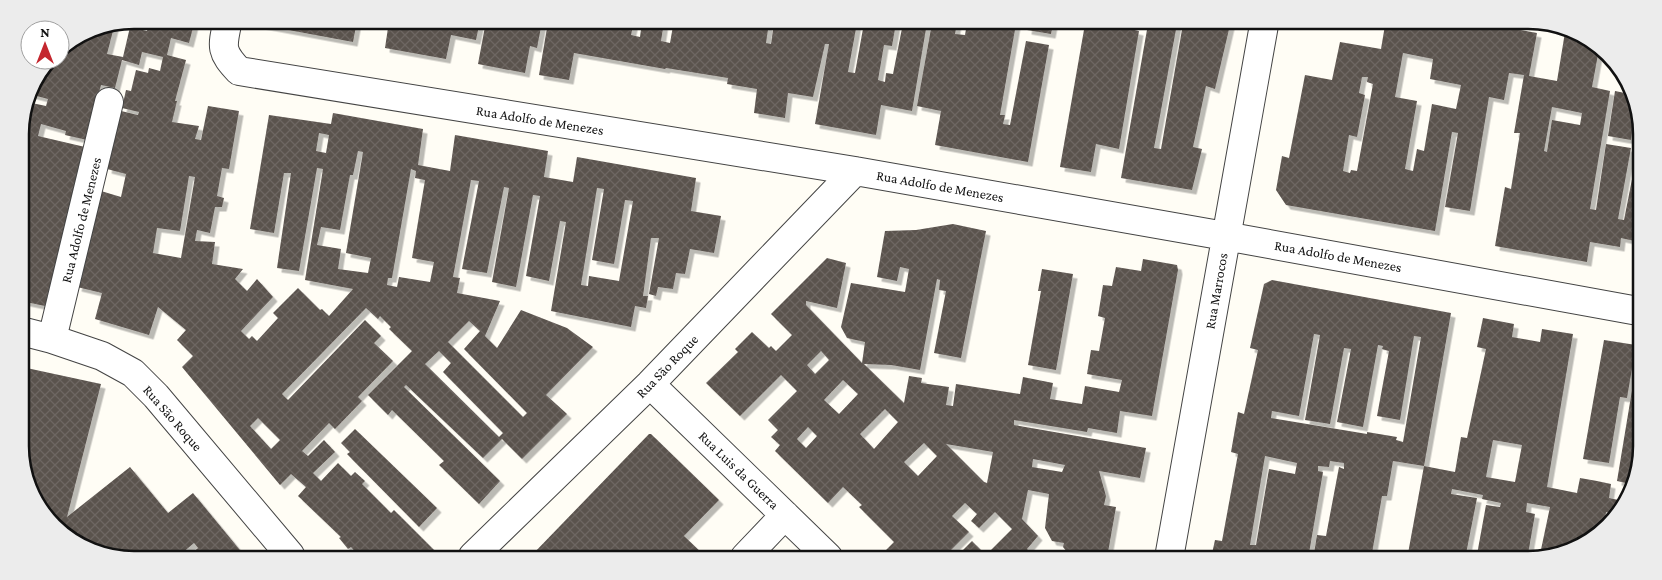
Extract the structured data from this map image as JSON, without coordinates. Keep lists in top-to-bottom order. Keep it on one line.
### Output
{"streets":{"street":["Rua Adolfo de Menezes","Rua Marrocos","Rua São Roque","Rua Luis da Guerra"]},"crossings":[["Rua Adolfo de Menezes","Rua Marrocos"],["Rua Adolfo de Menezes","Rua São Roque"],["Rua São Roque","Rua Luis da Guerra"]],"north":"top"}
